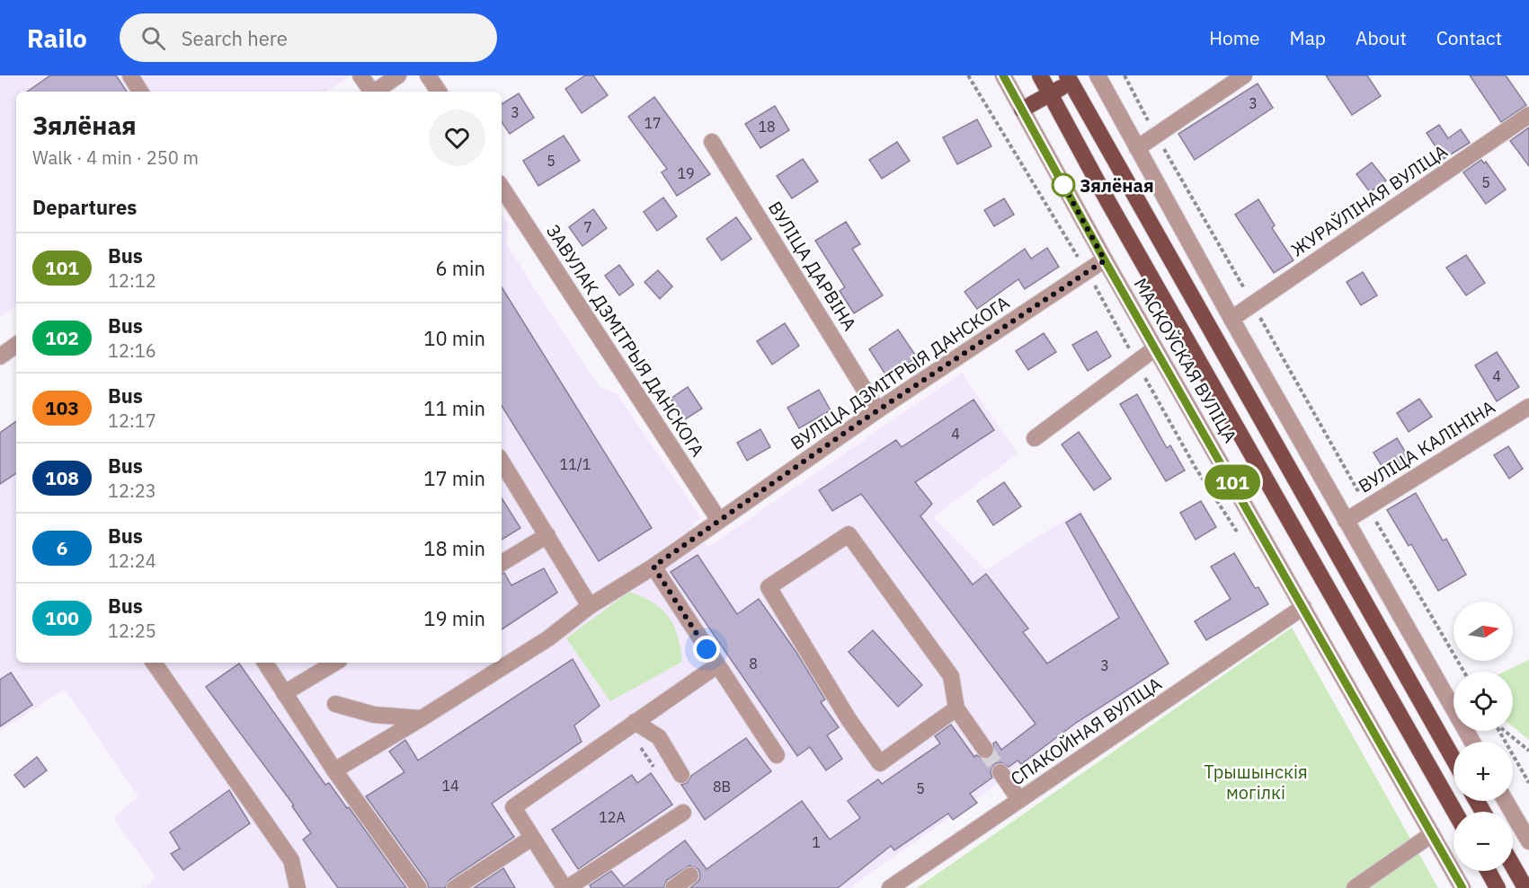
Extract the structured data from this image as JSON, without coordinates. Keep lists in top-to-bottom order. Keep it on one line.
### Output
{"streets":{"main road":["МАСКОЎСКАЯ ВУЛІЦА"],"street":["ЖУРАЎЛІНАЯ ВУЛІЦА","ВУЛІЦА ДАРВІНА","ЗАВУЛАК ДЗМІТРЫЯ ДАНСКОГА","ВУЛІЦА ДЗМІТРЫЯ ДАНСКОГА","ВУЛІЦА КАЛІНІНА","СПАКОЙНАЯ ВУЛІЦА"]},"crossings":[["ВУЛІЦА ДАРВІНА","ВУЛІЦА ДЗМІТРЫЯ ДАНСКОГА"],["ЗАВУЛАК ДЗМІТРЫЯ ДАНСКОГА","ВУЛІЦА ДЗМІТРЫЯ ДАНСКОГА"],["МАСКОЎСКАЯ ВУЛІЦА","ВУЛІЦА ДЗМІТРЫЯ ДАНСКОГА"],["МАСКОЎСКАЯ ВУЛІЦА","СПАКОЙНАЯ ВУЛІЦА"]],"parks":["Трышынскія могілкі"],"places":["Зялёная"],"lines":["bus line 101"],"house_numbers":["3","3","17","18","5","19","5","7","4","4","11/1","8","3","14","8В","5","12А","1"],"north":"right","page":{"header":"Railo","search":"Search here","nav":["Home","Map","About","Contact"],"on_map":"101","heading":[["Зялёная","Walk · 4 min · 250 m"],"Departures"],"list":[{"mark":"101","name":"Bus","note":"12:12","value":"6 min"},{"mark":"102","name":"Bus","note":"12:16","value":"10 min"},{"mark":"103","name":"Bus","note":"12:17","value":"11 min"},{"mark":"108","name":"Bus","note":"12:23","value":"17 min"},{"mark":"6","name":"Bus","note":"12:24","value":"18 min"},{"mark":"100","name":"Bus","note":"12:25","value":"19 min"}],"map_buttons":["+","−"]}}
